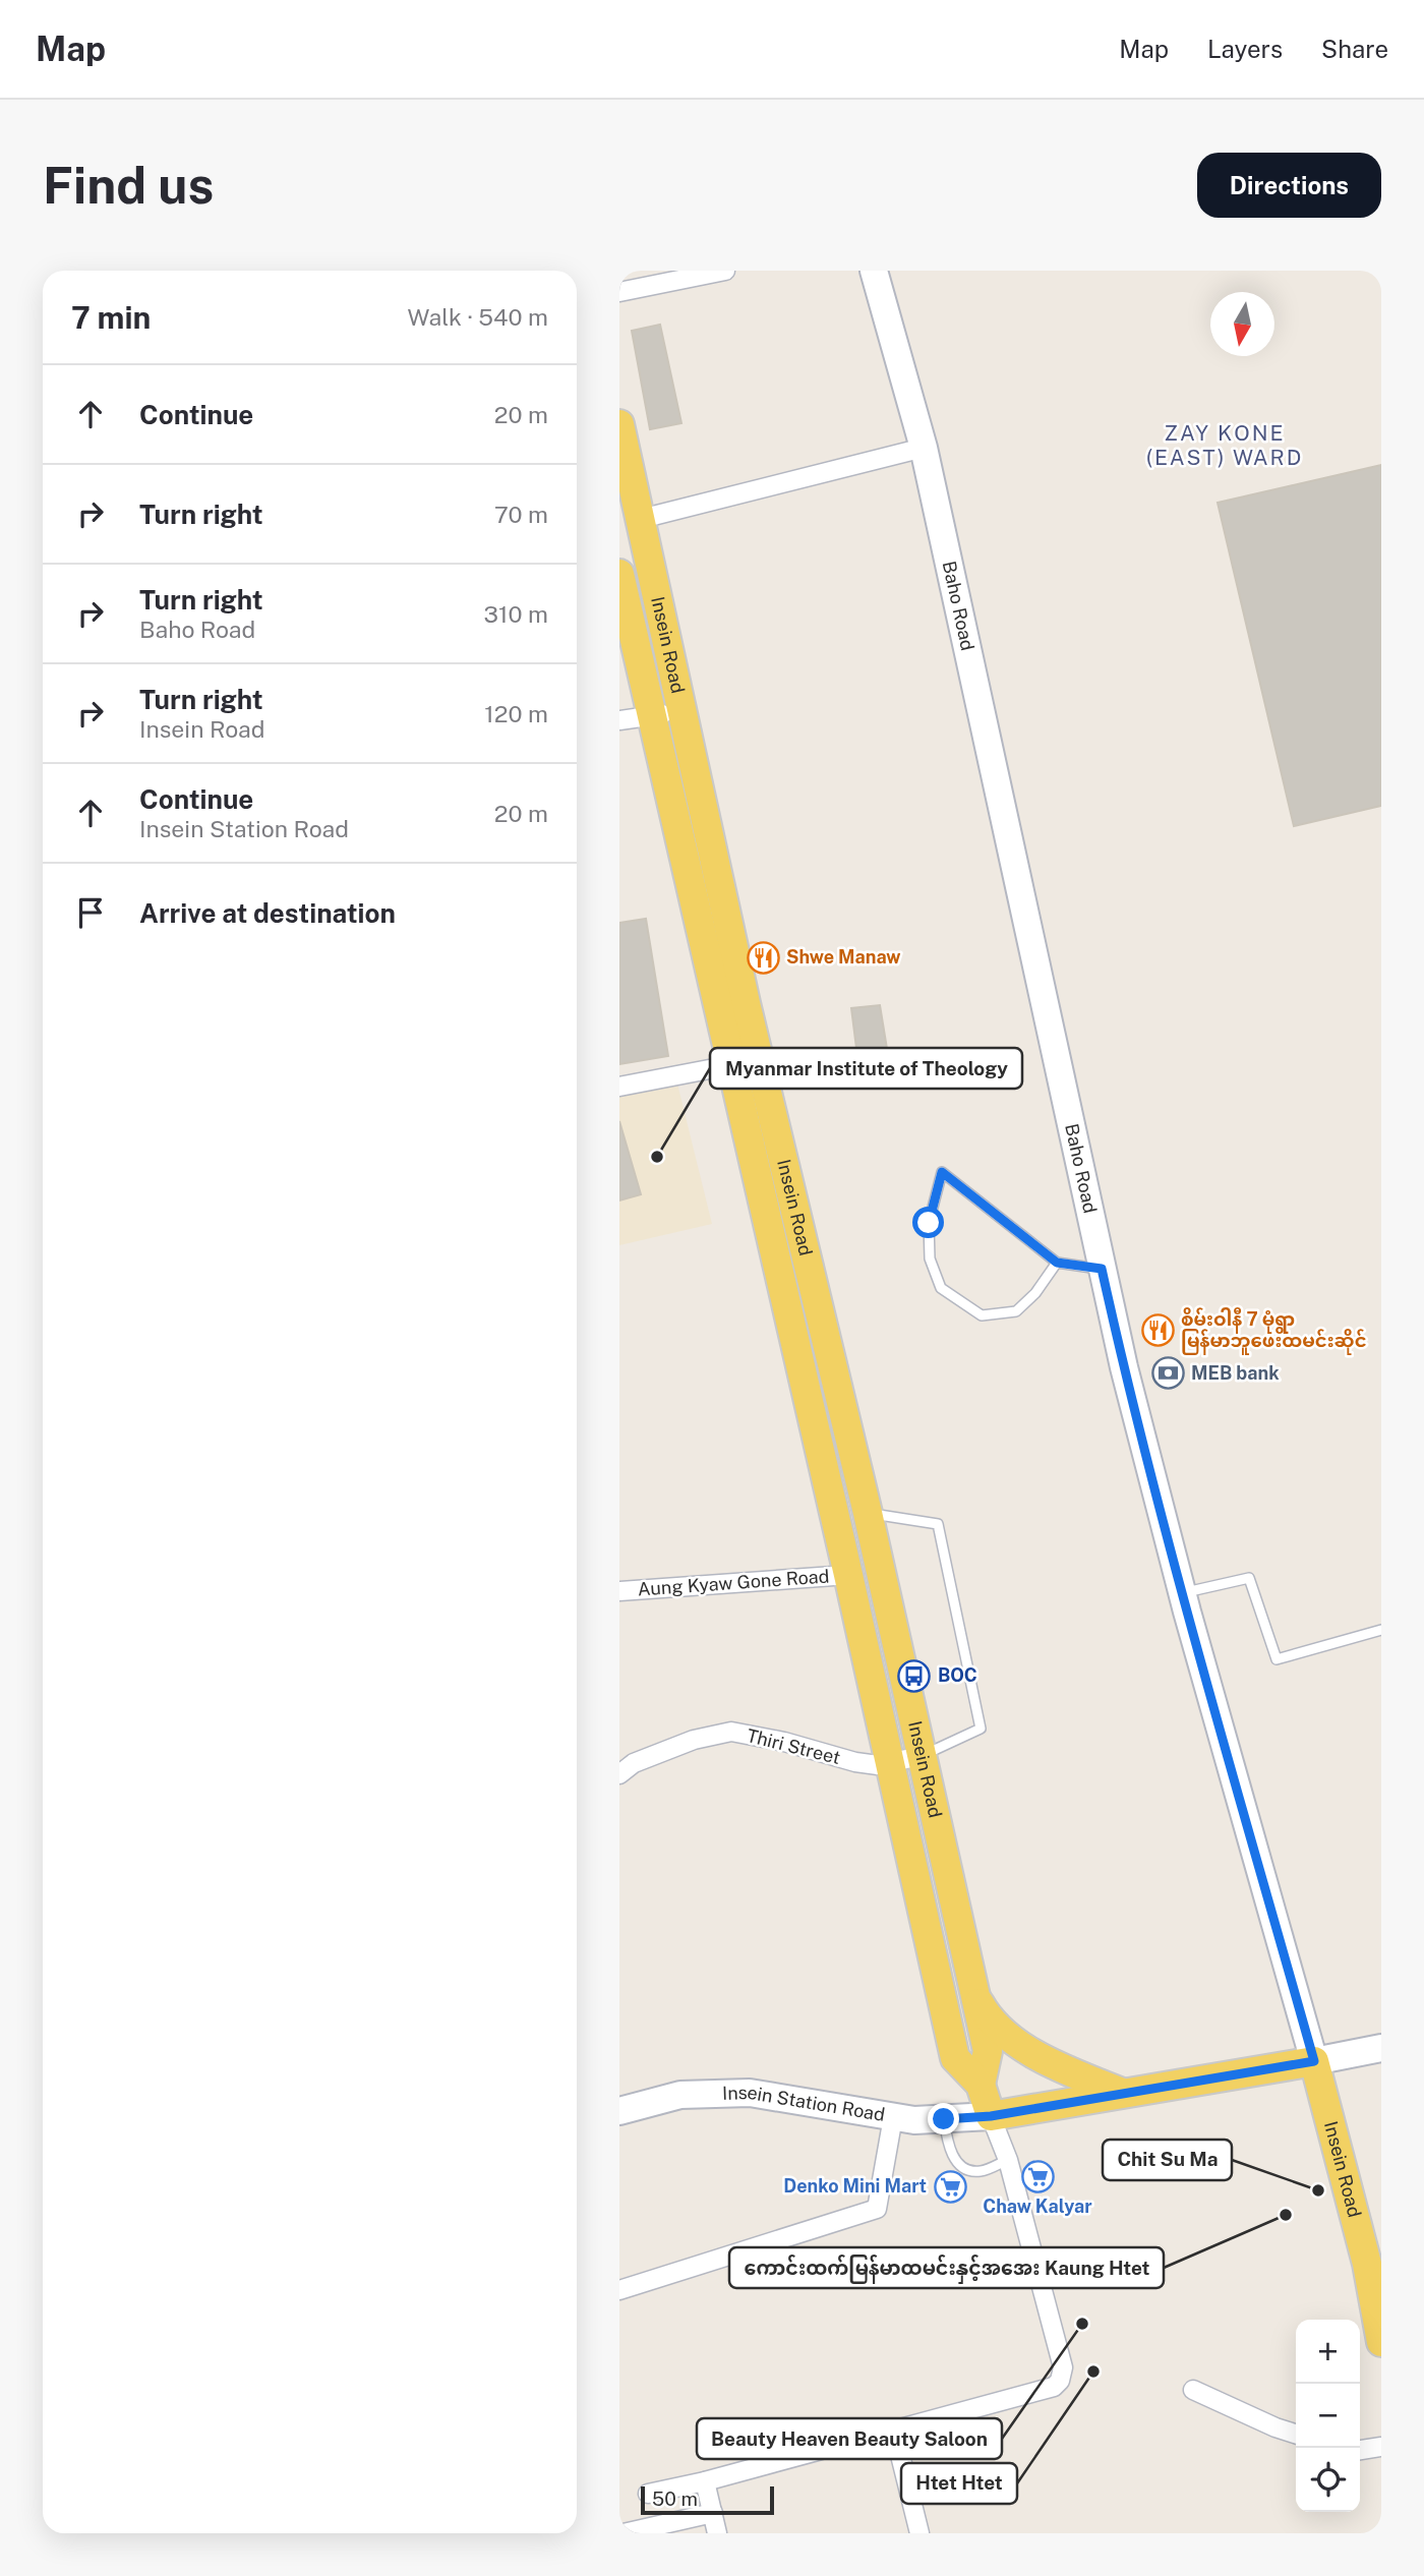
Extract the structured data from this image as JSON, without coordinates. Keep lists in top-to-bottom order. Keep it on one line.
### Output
{"streets":{"main road":["Baho Road","Insein Road","Insein Station Road"],"street":["Aung Kyaw Gone Road","Thiri Street"]},"crossings":[["Baho Road","Insein Road"],["Insein Road","Aung Kyaw Gone Road"],["Insein Road","Thiri Street"],["Insein Road","Insein Station Road"]],"districts":["ZAY KONE (EAST) WARD"],"places":{"restaurant":["Shwe Manaw","စိမ်းဝါနီ 7 မုံရွာ မြန်မာဘူဖေးထမင်းဆိုင်"],"other":["Myanmar Institute of Theology","Chit Su Ma","ကောင်းထက်မြန်မာထမင်းနှင့်အအေး Kaung Htet","Beauty Heaven Beauty Saloon","Htet Htet"],"bank":["MEB bank"],"bus stop":["BOC"],"supermarket":["Chaw Kalyar","Denko Mini Mart"]},"scale_bar":"50 m","north":"bottom","page":{"header":"Map","nav":["Map","Layers","Share"],"buttons":"Directions","title":"Find us","heading":["7 min","Walk · 540 m"],"list":[["Continue","20 m"],["Turn right","70 m"],["Turn right","Baho Road","310 m"],["Turn right","Insein Road","120 m"],["Continue","Insein Station Road","20 m"],"Arrive at destination"],"map_buttons":["+","−"],"scale":"50 m"}}
